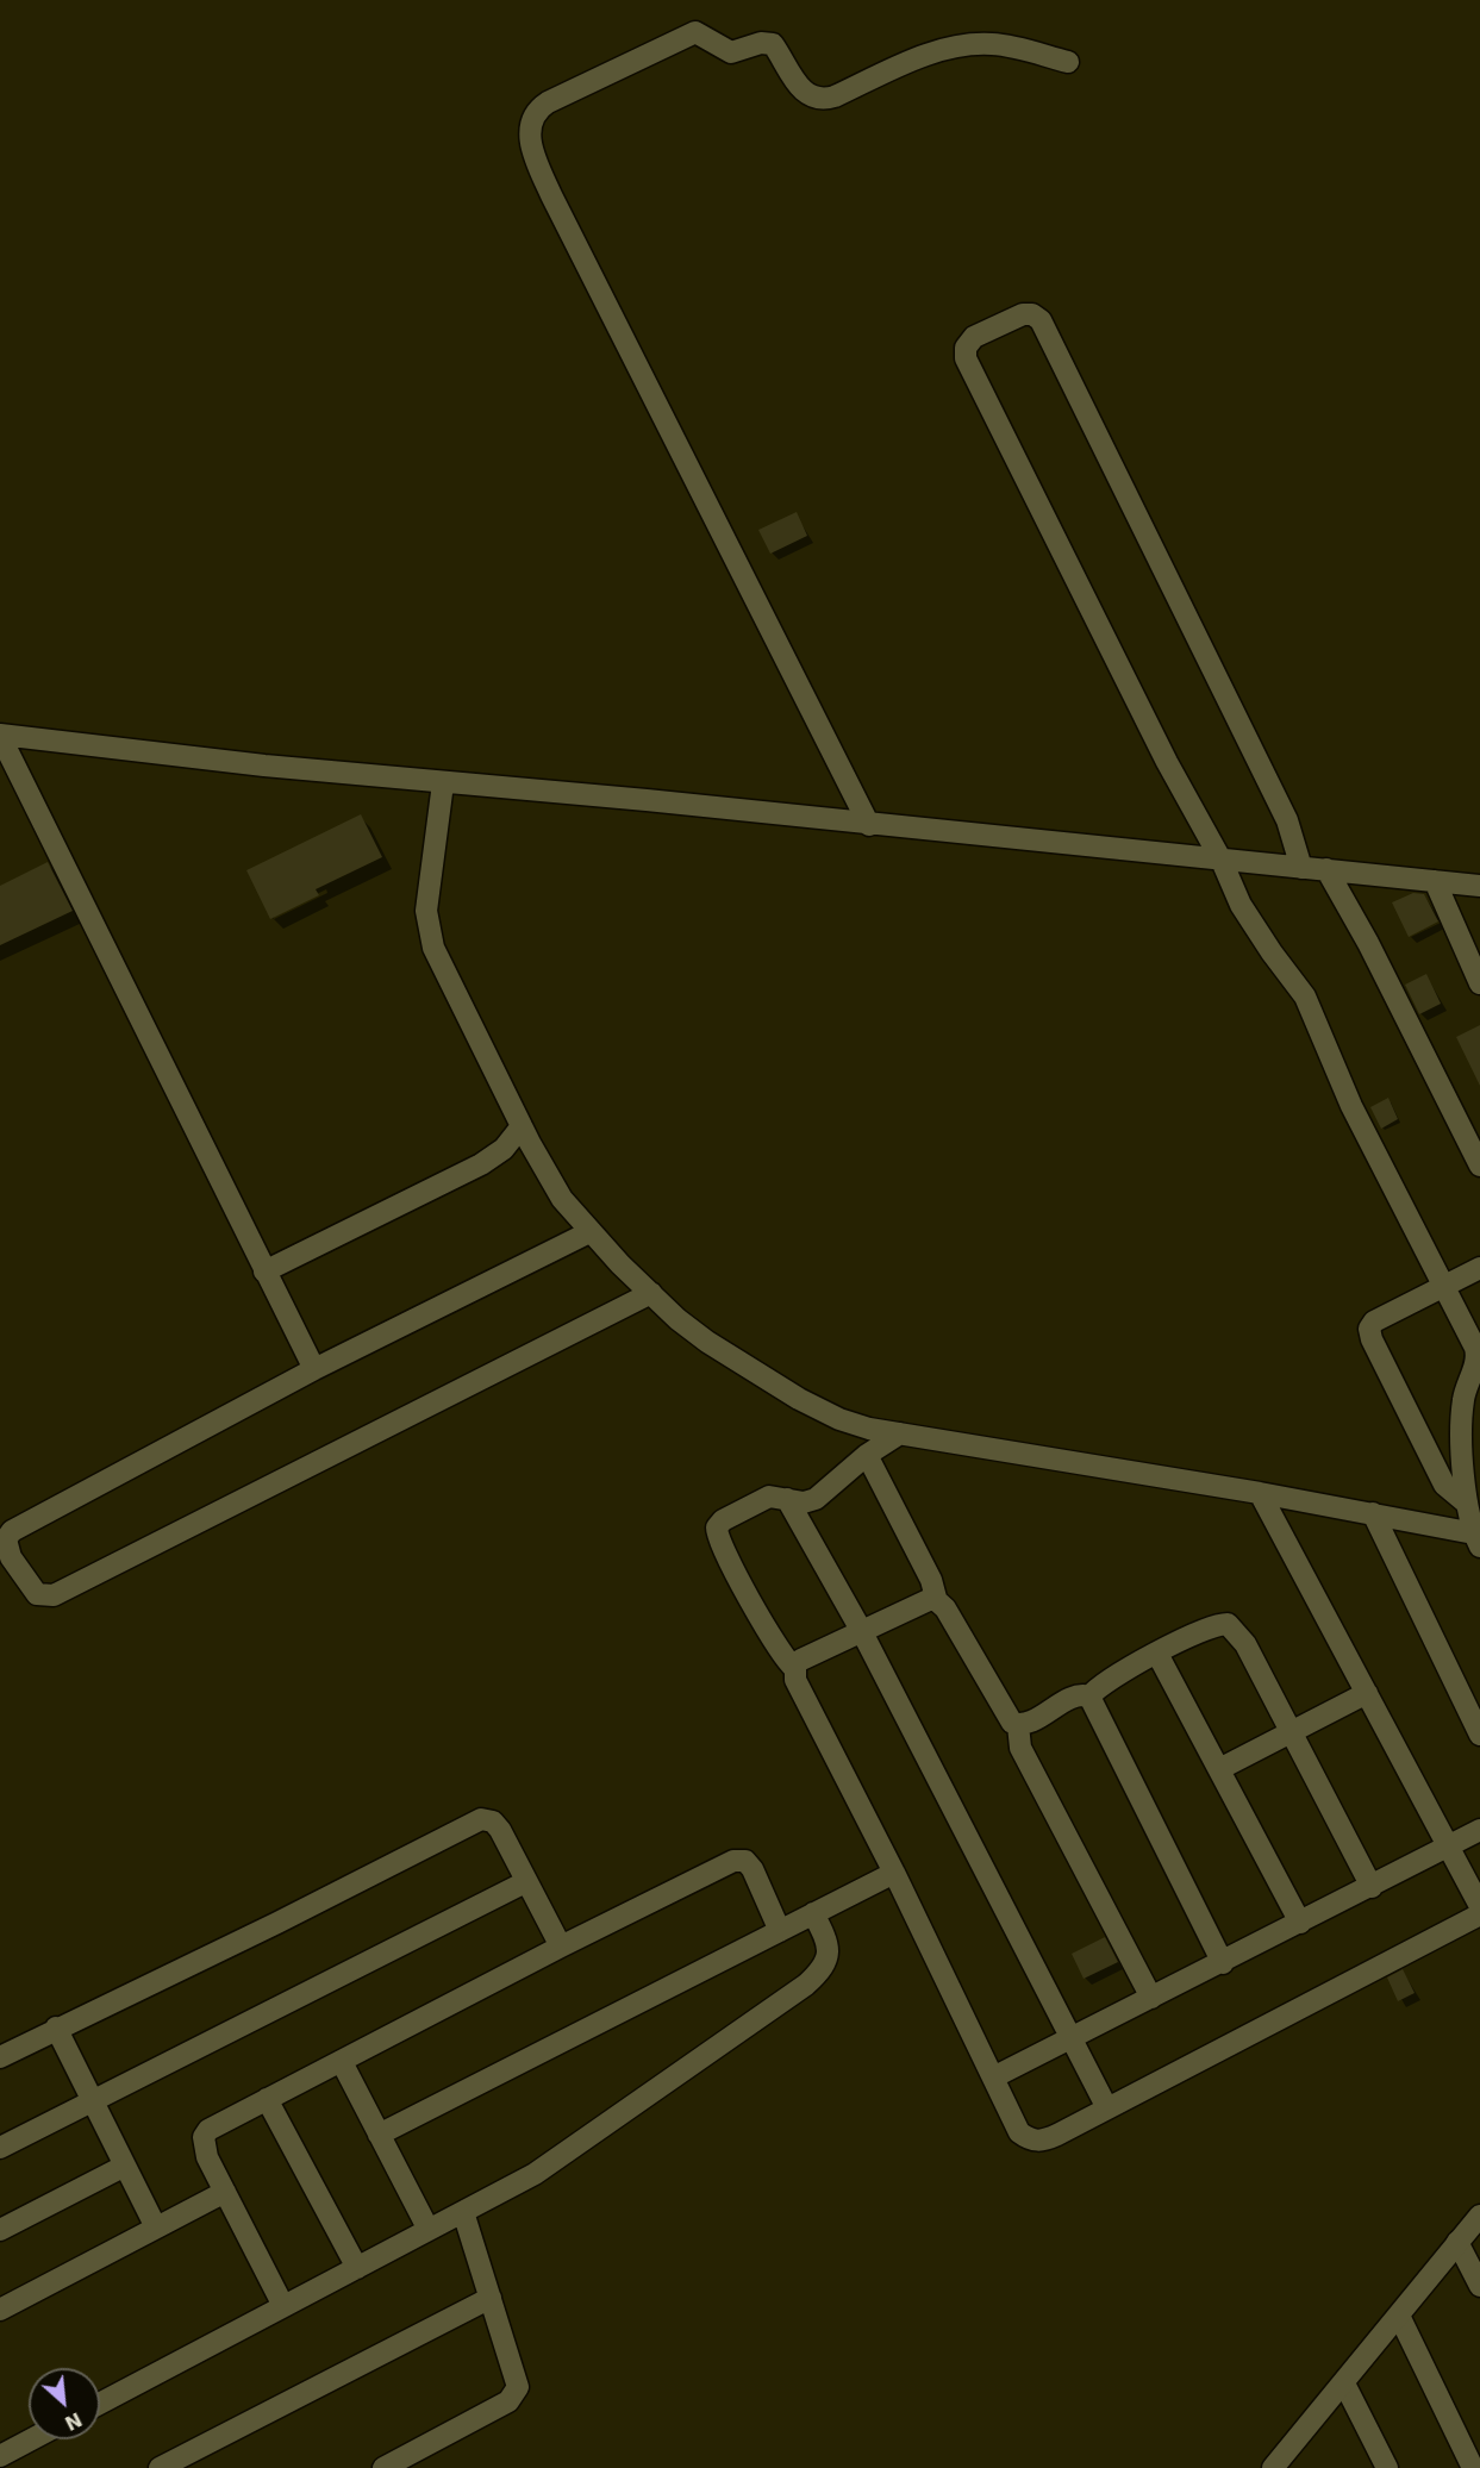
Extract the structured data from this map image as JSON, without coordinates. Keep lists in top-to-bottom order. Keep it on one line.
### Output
{"north":"bottom right"}
